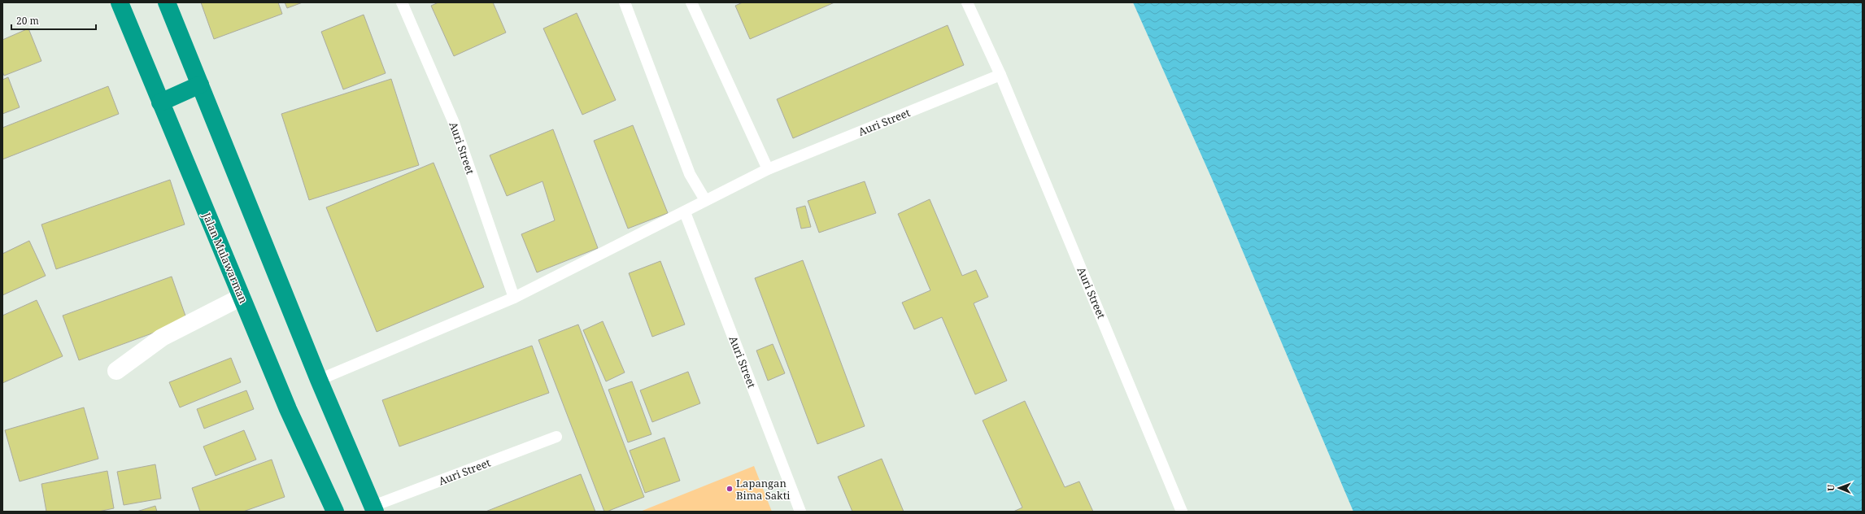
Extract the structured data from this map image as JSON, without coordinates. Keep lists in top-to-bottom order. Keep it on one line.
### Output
{"streets":{"highway":["Jalan Mulawarman"],"lane":["Auri Street"]},"places":["Lapangan Bima Sakti"],"scale_bar":"20 m","north":"left"}
